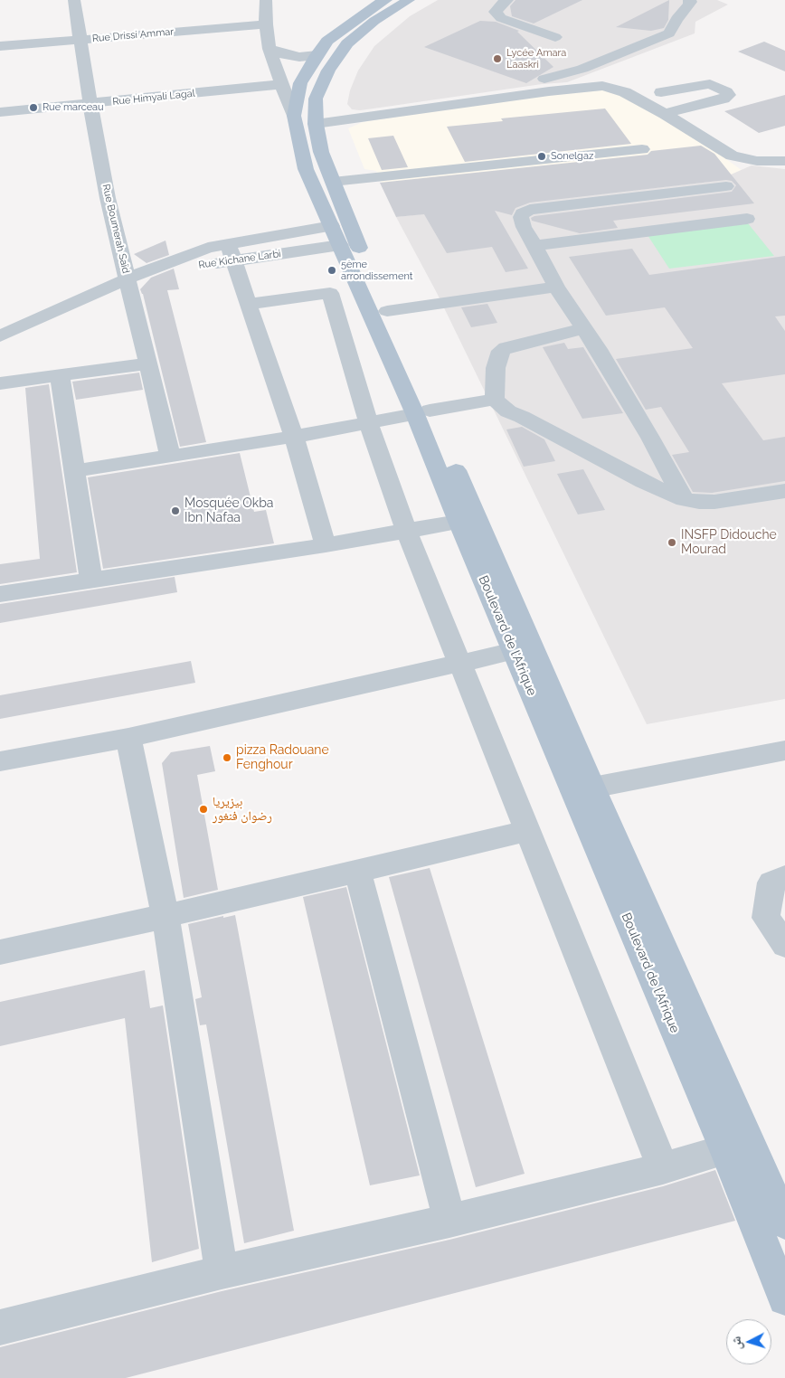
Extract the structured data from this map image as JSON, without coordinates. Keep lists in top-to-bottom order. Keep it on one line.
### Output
{"streets":{"main road":["Boulevard de l'Afrique"],"street":["Rue Drissi Ammar","Rue Himyali Lagal","Rue Boumerah Saïd","Rue Kichane Larbi"]},"crossings":[["Rue Drissi Ammar","Rue Boumerah Saïd"],["Rue Himyali Lagal","Rue Boumerah Saïd"],["Rue Boumerah Saïd","Rue Kichane Larbi"],["Rue Kichane Larbi","Boulevard de l'Afrique"]],"places":["Lycée Amara Laaskri","Rue marceau","Sonelgaz","5ème arrondissement","Mosquée Okba Ibn Nafaa","INSFP Didouche Mourad","pizza Radouane Fenghour","بيزيريا رضوان فنغور"],"north":"left"}
